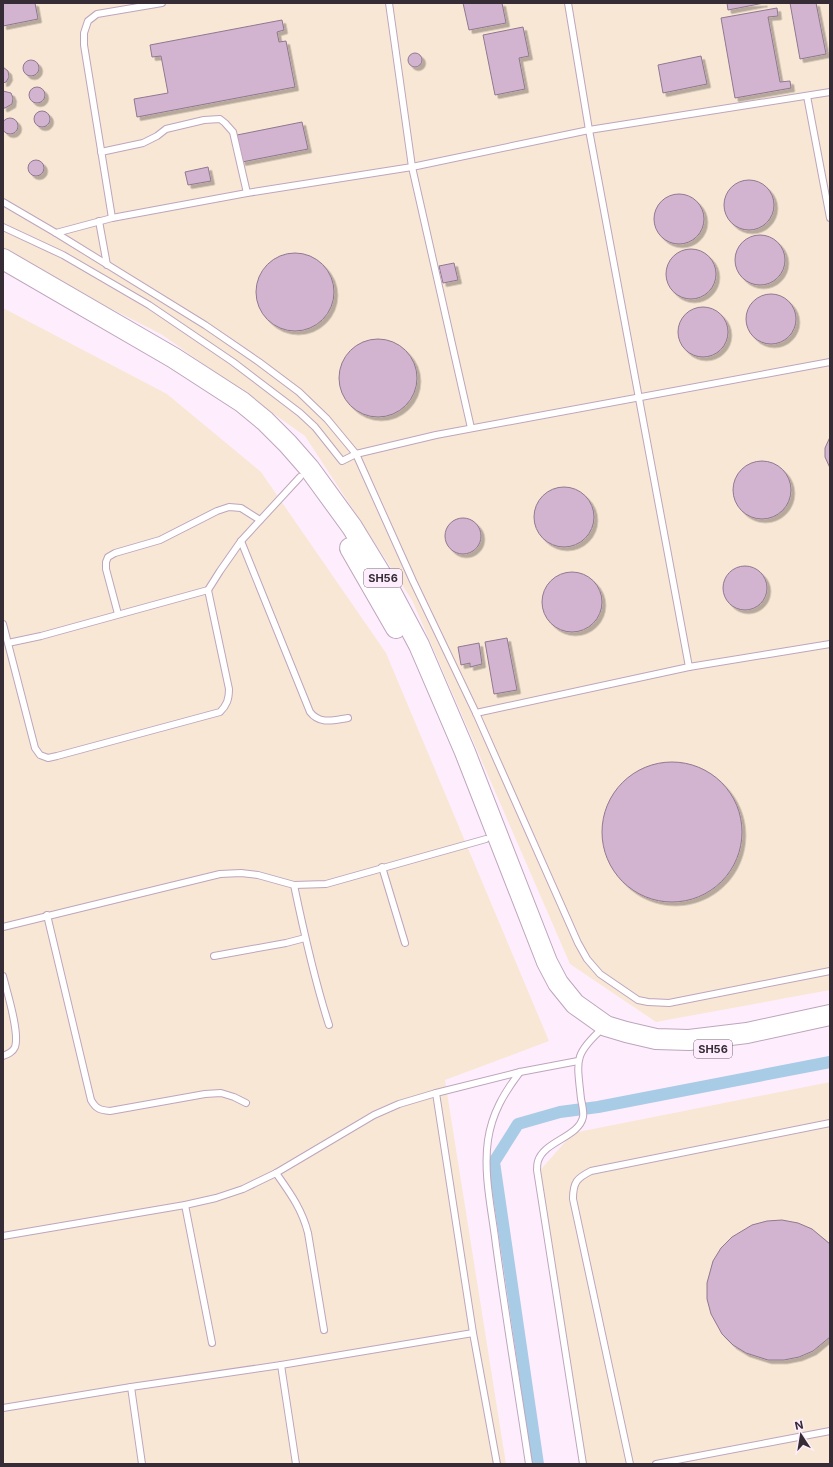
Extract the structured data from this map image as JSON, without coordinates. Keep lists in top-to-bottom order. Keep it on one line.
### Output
{"streets":{"main road":["SH56"]},"north":"top"}
